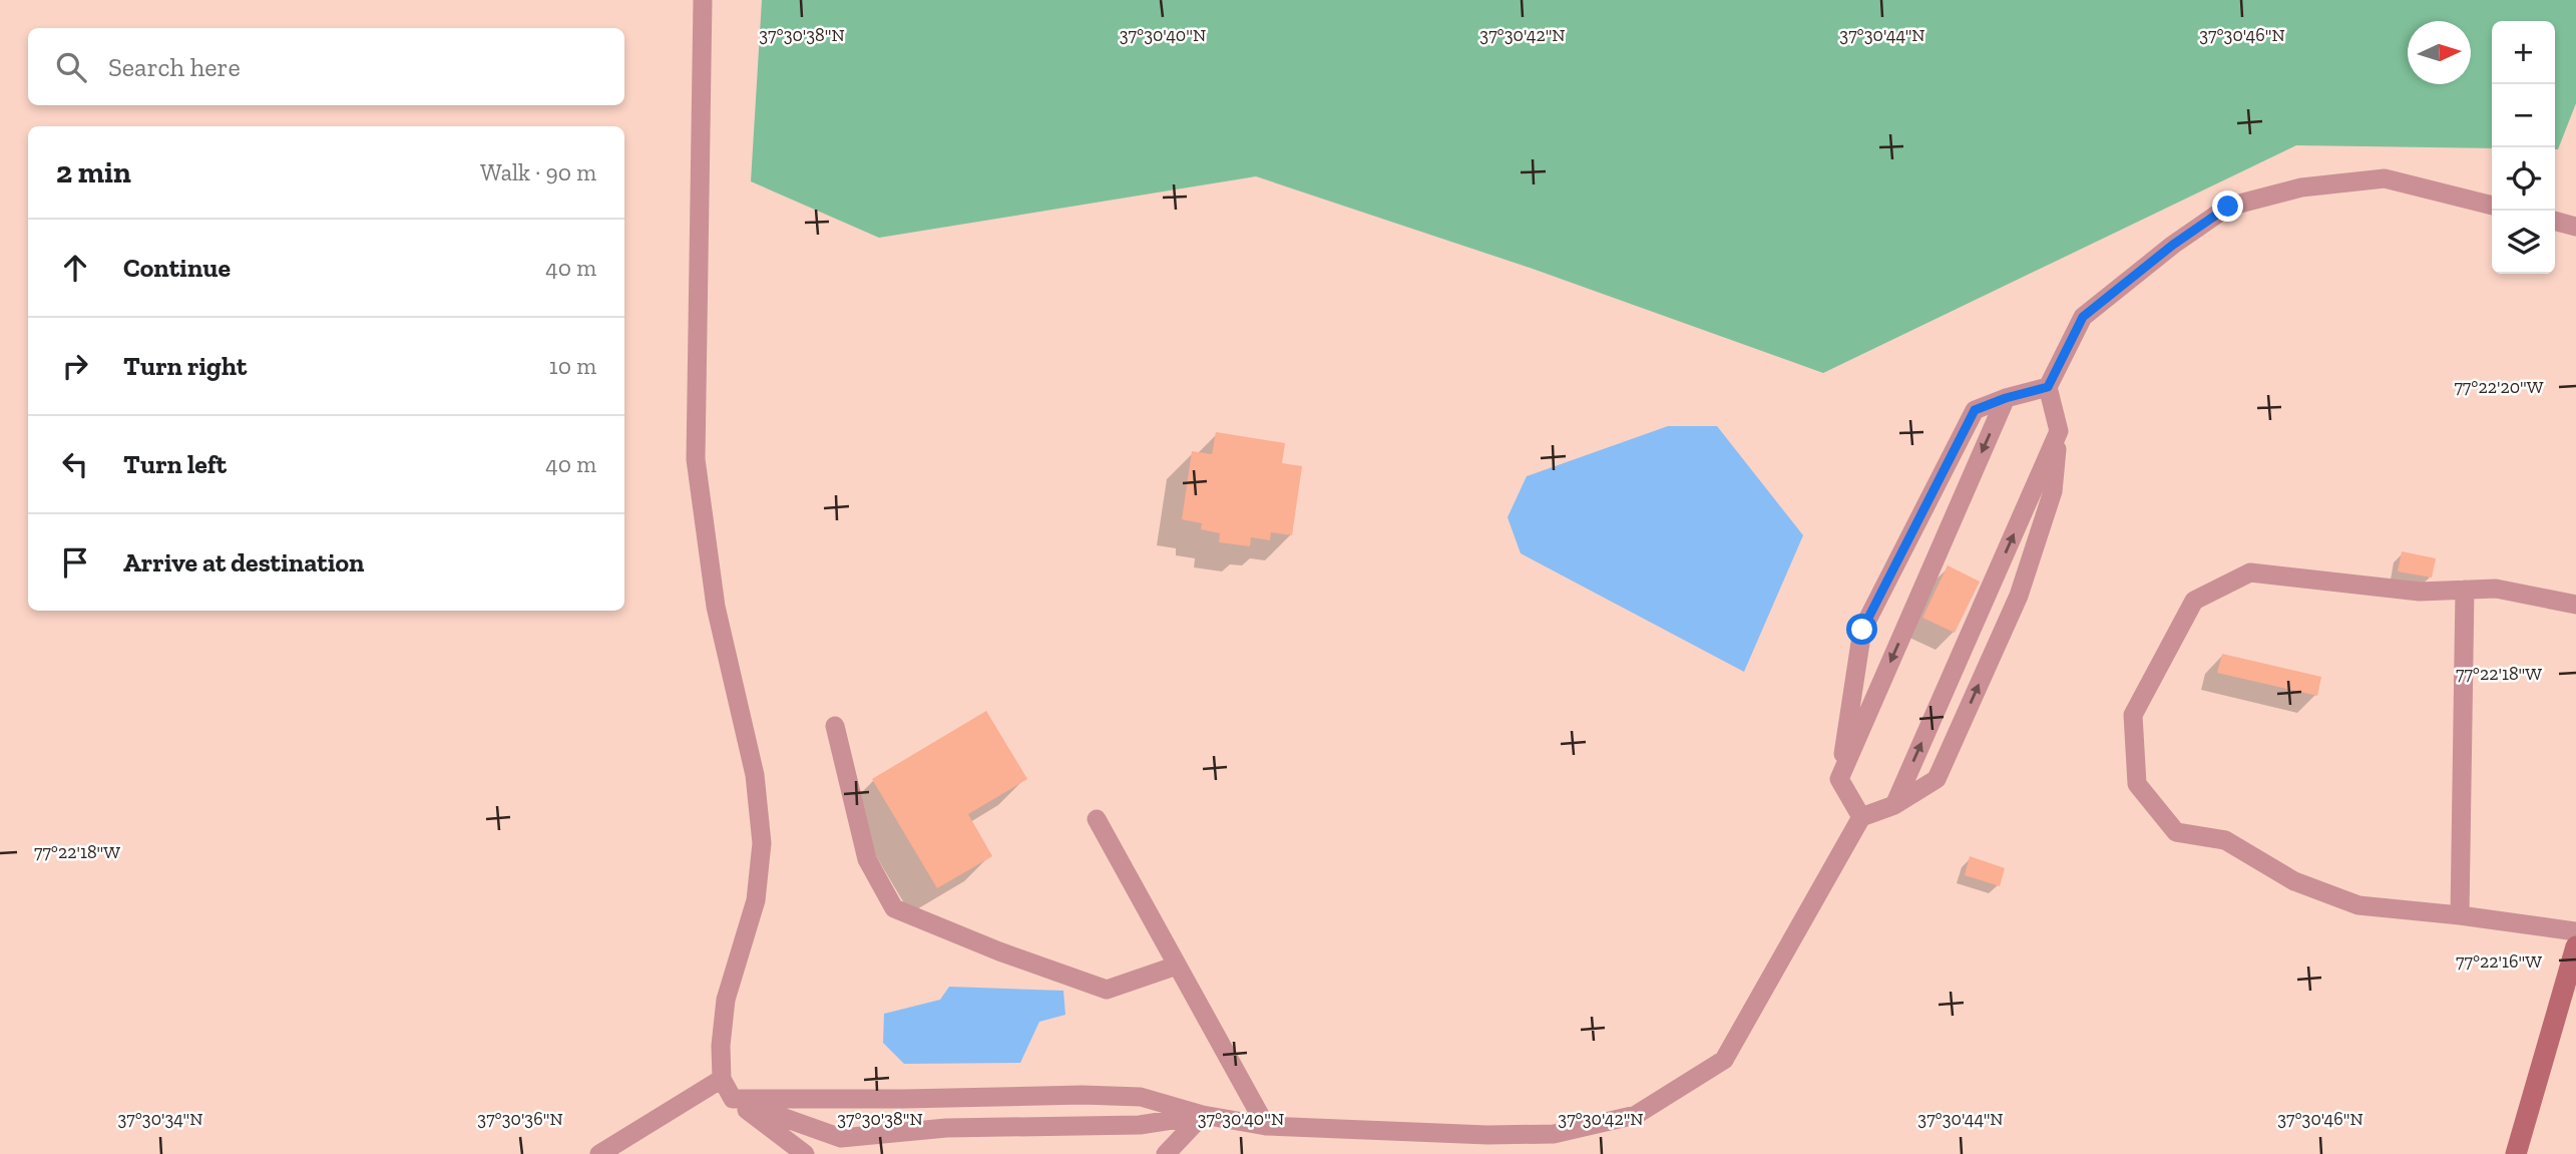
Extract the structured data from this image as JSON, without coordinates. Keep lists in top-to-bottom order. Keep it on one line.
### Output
{"north":"right","page":{"map_buttons":["+","−"],"search":"Search here","heading":["2 min","Walk · 90 m"],"list":[["Continue","40 m"],["Turn right","10 m"],["Turn left","40 m"],"Arrive at destination"]},"coordinates":["37°30'38\"N","37°30'40\"N","37°30'42\"N","37°30'44\"N","37°30'46\"N","77°22'20\"W","77°22'18\"W","77°22'16\"W","37°30'34\"N","37°30'36\"N"]}
